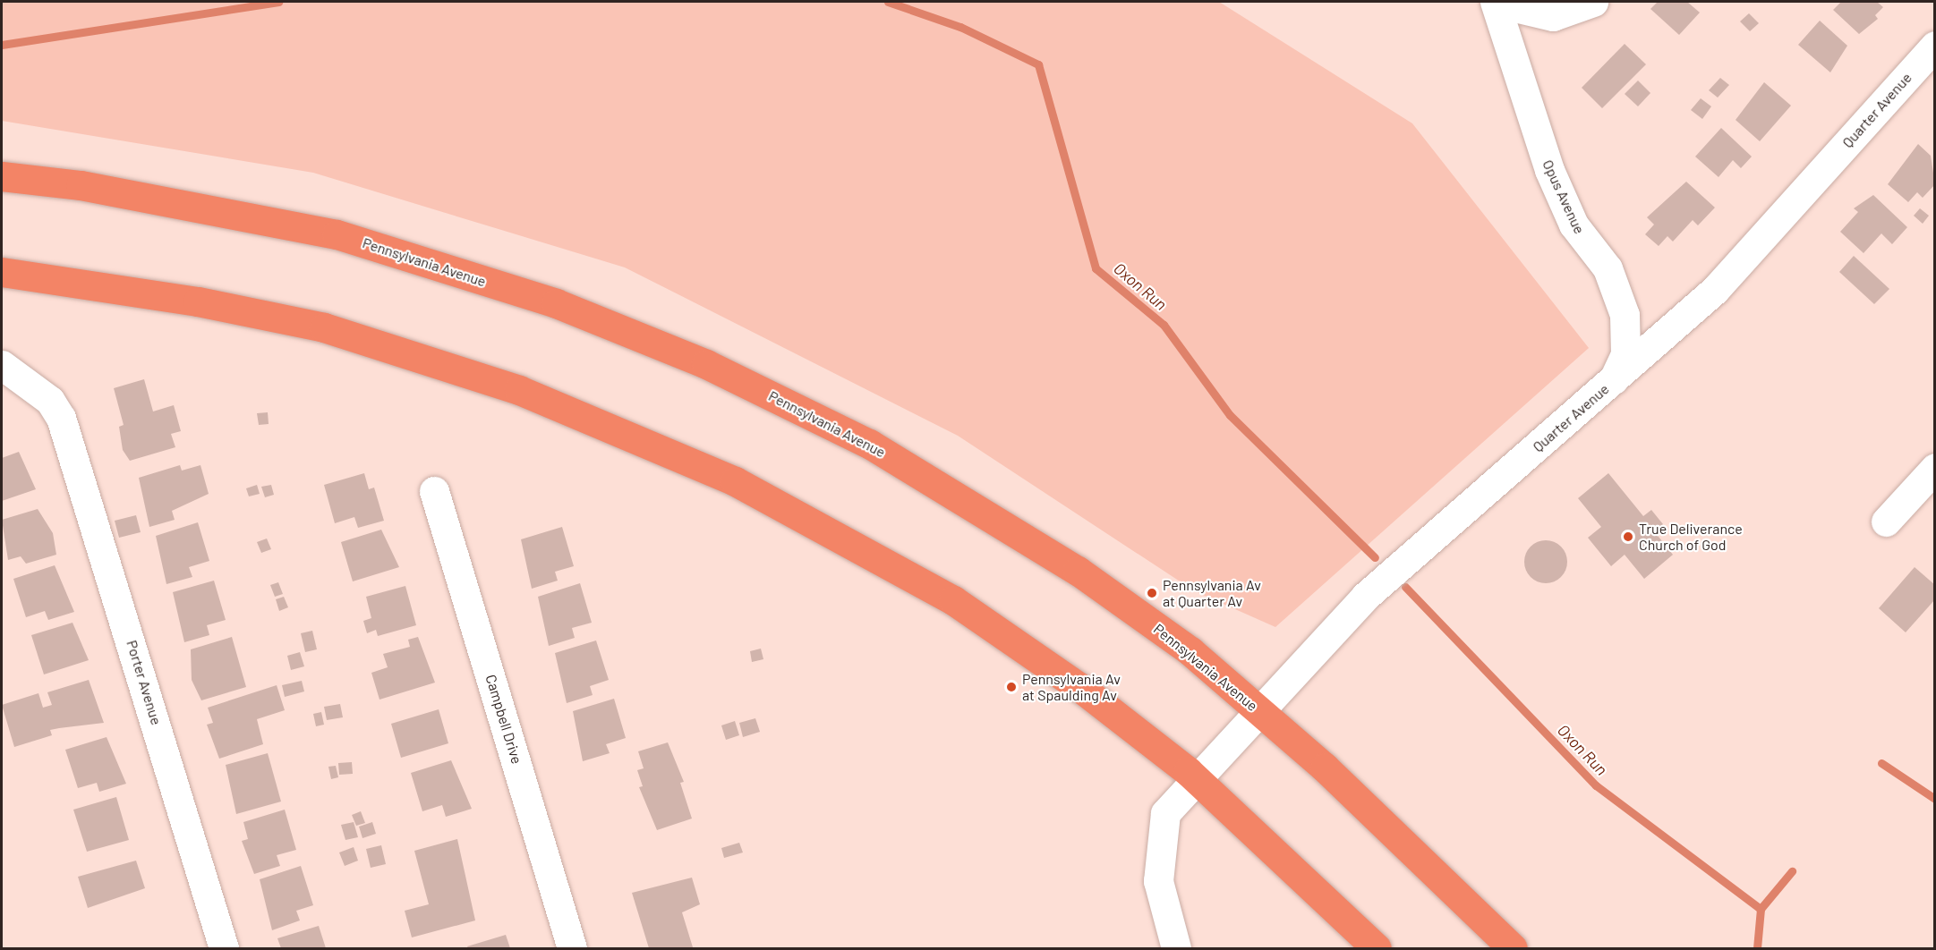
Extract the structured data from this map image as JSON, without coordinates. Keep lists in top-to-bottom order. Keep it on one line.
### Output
{"streets":{"highway":["Pennsylvania Avenue"],"street":["Quarter Avenue","Opus Avenue","Porter Avenue","Campbell Drive"]},"crossings":[["Quarter Avenue","Opus Avenue"],["Quarter Avenue","Pennsylvania Avenue"]],"water":["Oxon Run"],"places":["True Deliverance Church of God","Pennsylvania Av at Quarter Av","Pennsylvania Av at Spaulding Av"]}
